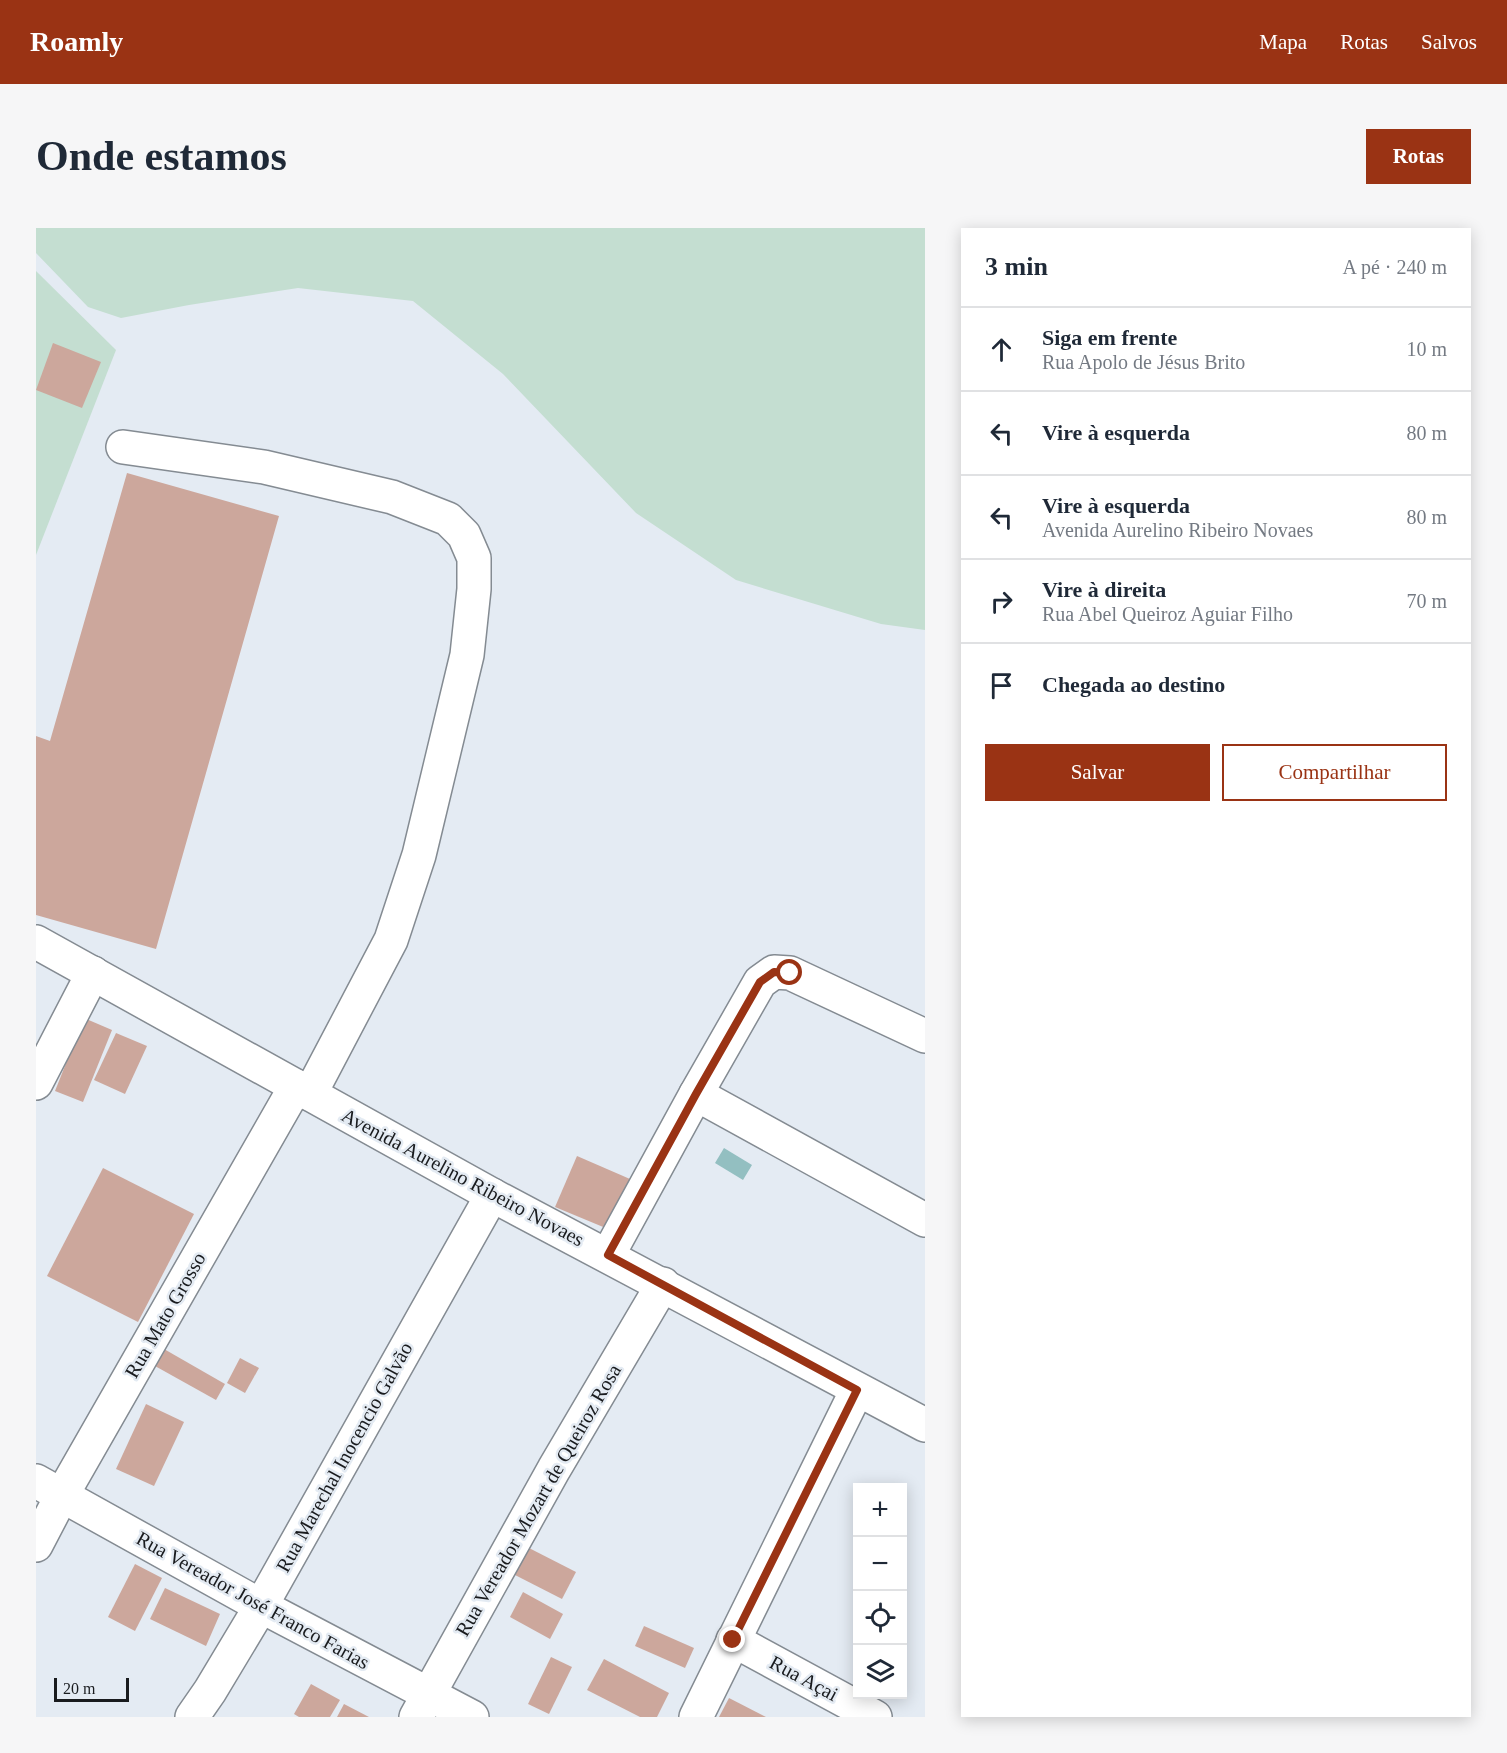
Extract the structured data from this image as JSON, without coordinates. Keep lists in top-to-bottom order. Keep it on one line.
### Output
{"streets":{"street":["Avenida Aurelino Ribeiro Novaes","Rua Mato Grosso","Rua Marechal Inocencio Galvão","Rua Vereador Mozart de Queiroz Rosa","Rua Vereador José Franco Farias","Rua Açai"]},"crossings":[["Avenida Aurelino Ribeiro Novaes","Rua Mato Grosso"],["Avenida Aurelino Ribeiro Novaes","Rua Marechal Inocencio Galvão"],["Avenida Aurelino Ribeiro Novaes","Rua Vereador Mozart de Queiroz Rosa"],["Rua Mato Grosso","Rua Vereador José Franco Farias"],["Rua Marechal Inocencio Galvão","Rua Vereador José Franco Farias"],["Rua Vereador Mozart de Queiroz Rosa","Rua Vereador José Franco Farias"]],"scale_bar":"20 m","page":{"header":"Roamly","nav":["Mapa","Rotas","Salvos"],"buttons":["Rotas",["Salvar","Compartilhar"]],"title":"Onde estamos","heading":["3 min","A pé · 240 m"],"list":[["Siga em frente","Rua Apolo de Jésus Brito","10 m"],["Vire à esquerda","80 m"],["Vire à esquerda","Avenida Aurelino Ribeiro Novaes","80 m"],["Vire à direita","Rua Abel Queiroz Aguiar Filho","70 m"],"Chegada ao destino"],"map_buttons":["+","−"],"scale":"20 m"}}
